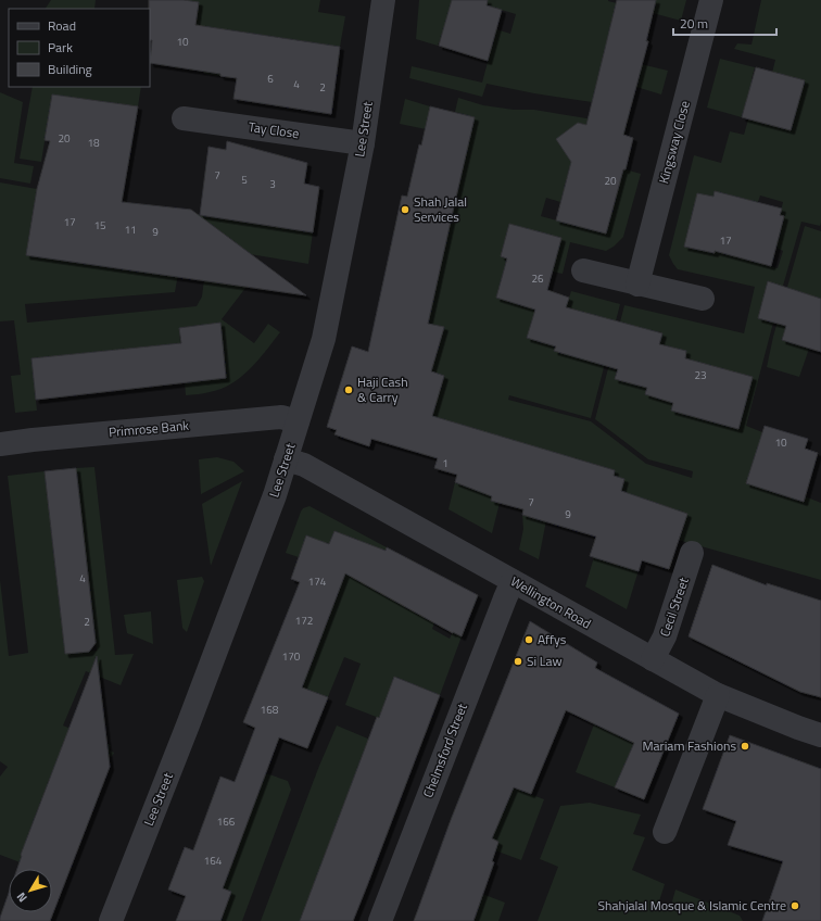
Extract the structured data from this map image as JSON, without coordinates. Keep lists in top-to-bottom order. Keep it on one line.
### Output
{"streets":{"street":["Lee Street","Tay Close","Kingsway Close","Primrose Bank","Wellington Road","Cecil Street","Chelmsford Street"]},"crossings":[["Lee Street","Tay Close"],["Lee Street","Primrose Bank"],["Lee Street","Wellington Road"],["Wellington Road","Cecil Street"],["Wellington Road","Chelmsford Street"]],"places":["Shah Jalal Services","Haji Cash & Carry","Affys","Si Law","Mariam Fashions","Shahjalal Mosque & Islamic Centre"],"house_numbers":["10","6","4","2","20","18","7","5","20","3","17","15","11","9","17","26","23","10","1","7","9","4","174","172","2","170","168","166","164"],"legend":["Road","Park","Building"],"scale_bar":"20 m","north":"bottom left"}
